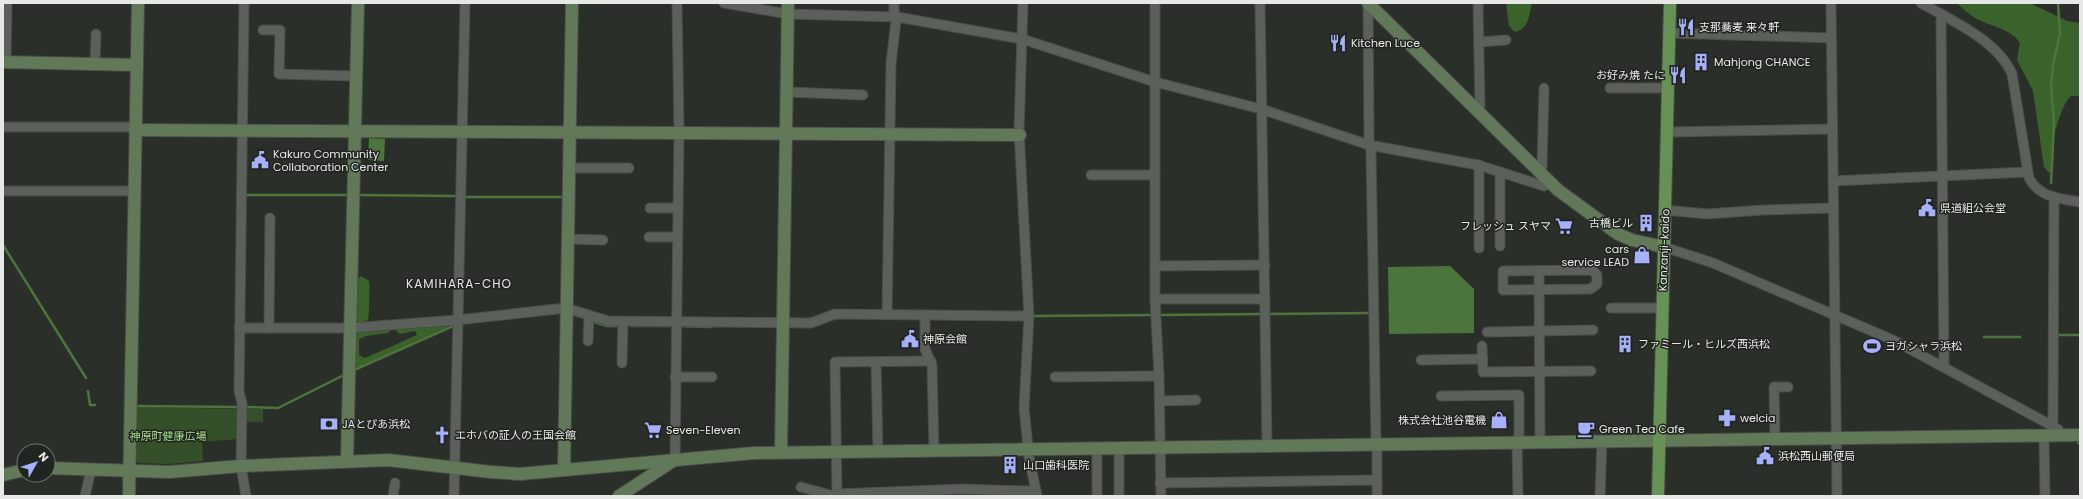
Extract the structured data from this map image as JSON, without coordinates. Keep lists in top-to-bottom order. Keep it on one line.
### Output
{"streets":{"main road":["Kanzanji-kaido"]},"districts":["KAMIHARA-CHO"],"parks":["神原町健康広場"],"places":{"restaurant":["支那蕎麦 来々軒","Kitchen Luce","お好み焼 たに"],"building":["Mahjong CHANCE","古橋ビル","ファミール・ヒルズ西浜松","山口歯科医院"],"public building":["Kakuro Community Collaboration Center","県道組公会堂","神原会館","浜松西山郵便局"],"supermarket":["フレッシュ スヤマ","Seven-Eleven"],"shop":["cars service LEAD","株式会社池谷電機"],"sports":["ヨガシャラ浜松"],"pharmacy":["welcia"],"bank":["JAとぴあ浜松"],"cafe":["Green Tea Cafe"],"church":["エホバの証人の王国会館"]},"north":"top right"}
